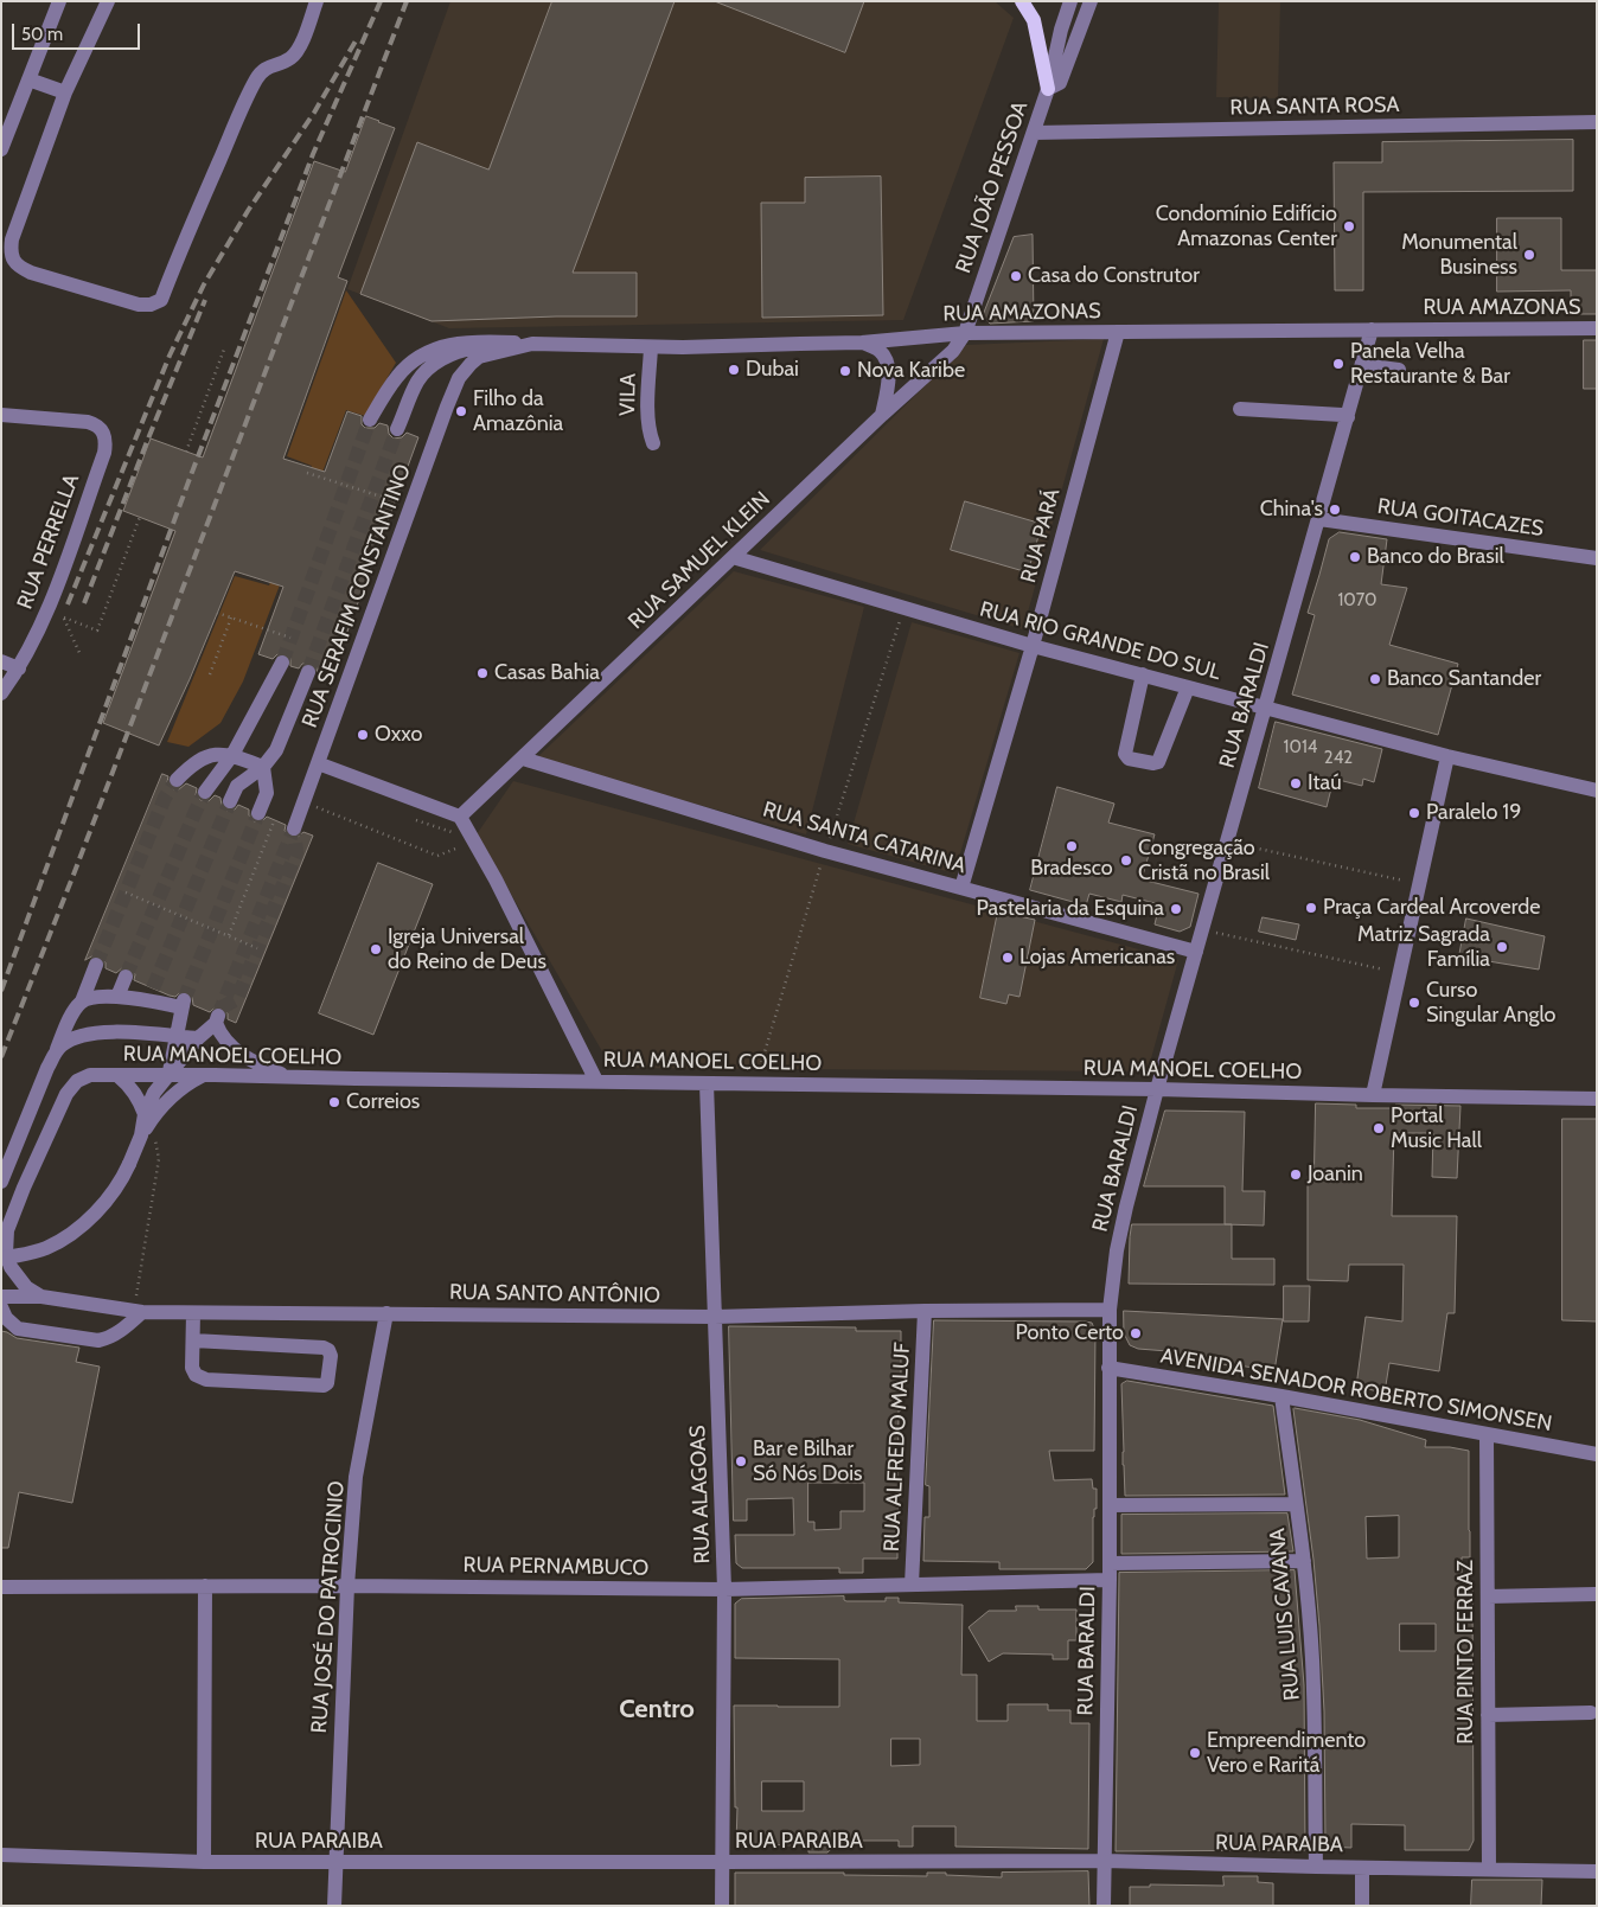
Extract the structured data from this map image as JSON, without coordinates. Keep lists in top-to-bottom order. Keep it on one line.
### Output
{"streets":{"street":["RUA SANTA ROSA","RUA JOÃO PESSOA","RUA AMAZONAS","VILA","RUA GOITACAZES","RUA PARÁ","RUA PERRELLA","RUA SAMUEL KLEIN","RUA SERAFIM CONSTANTINO","RUA RIO GRANDE DO SUL","RUA BARALDI","RUA SANTA CATARINA","RUA MANOEL COELHO","RUA SANTO ANTÔNIO","AVENIDA SENADOR ROBERTO SIMONSEN","RUA ALFREDO MALUF","RUA ALAGOAS","RUA PERNAMBUCO","RUA JOSÉ DO PATROCINIO","RUA LUIS CAVANA","RUA PINTO FERRAZ","RUA PARAIBA"]},"crossings":[["RUA SANTA ROSA","RUA JOÃO PESSOA"],["RUA JOÃO PESSOA","RUA AMAZONAS"],["RUA JOÃO PESSOA","RUA SAMUEL KLEIN"],["RUA AMAZONAS","VILA"],["RUA AMAZONAS","RUA PARÁ"],["RUA AMAZONAS","RUA SAMUEL KLEIN"],["RUA AMAZONAS","RUA SERAFIM CONSTANTINO"],["RUA AMAZONAS","RUA BARALDI"],["RUA GOITACAZES","RUA BARALDI"],["RUA PARÁ","RUA RIO GRANDE DO SUL"],["RUA PARÁ","RUA SANTA CATARINA"],["RUA SAMUEL KLEIN","RUA RIO GRANDE DO SUL"],["RUA SAMUEL KLEIN","RUA SANTA CATARINA"],["RUA RIO GRANDE DO SUL","RUA BARALDI"],["RUA BARALDI","RUA SANTA CATARINA"],["RUA BARALDI","RUA MANOEL COELHO"],["RUA BARALDI","RUA SANTO ANTÔNIO"],["RUA BARALDI","AVENIDA SENADOR ROBERTO SIMONSEN"],["RUA BARALDI","RUA PERNAMBUCO"],["RUA BARALDI","RUA PARAIBA"],["RUA MANOEL COELHO","RUA SANTO ANTÔNIO"],["RUA MANOEL COELHO","RUA ALAGOAS"],["RUA SANTO ANTÔNIO","RUA ALFREDO MALUF"],["RUA SANTO ANTÔNIO","RUA ALAGOAS"],["RUA SANTO ANTÔNIO","RUA JOSÉ DO PATROCINIO"],["AVENIDA SENADOR ROBERTO SIMONSEN","RUA LUIS CAVANA"],["AVENIDA SENADOR ROBERTO SIMONSEN","RUA PINTO FERRAZ"],["RUA ALFREDO MALUF","RUA PERNAMBUCO"],["RUA ALAGOAS","RUA PERNAMBUCO"],["RUA ALAGOAS","RUA PARAIBA"],["RUA PERNAMBUCO","RUA JOSÉ DO PATROCINIO"],["RUA JOSÉ DO PATROCINIO","RUA PARAIBA"],["RUA LUIS CAVANA","RUA PARAIBA"],["RUA PINTO FERRAZ","RUA PARAIBA"]],"districts":["Centro"],"places":["Condomínio Edifício Amazonas Center","Monumental Business","Casa do Construtor","Panela Velha Restaurante & Bar","Dubai","Nova Karibe","Filho da Amazônia","China's","Banco do Brasil","Casas Bahia","Banco Santander","Oxxo","Itaú","Paralelo 19","Bradesco","Congregação Cristã no Brasil","Praça Cardeal Arcoverde","Pastelaria da Esquina","Matriz Sagrada Família","Igreja Universal do Reino de Deus","Lojas Americanas","Curso Singular Anglo","Correios","Portal Music Hall","Joanin","Ponto Certo","Bar e Bilhar Só Nós Dois","Empreendimento Vero e Raritá"],"house_numbers":["1070","1014","242"],"scale_bar":"50 m"}
